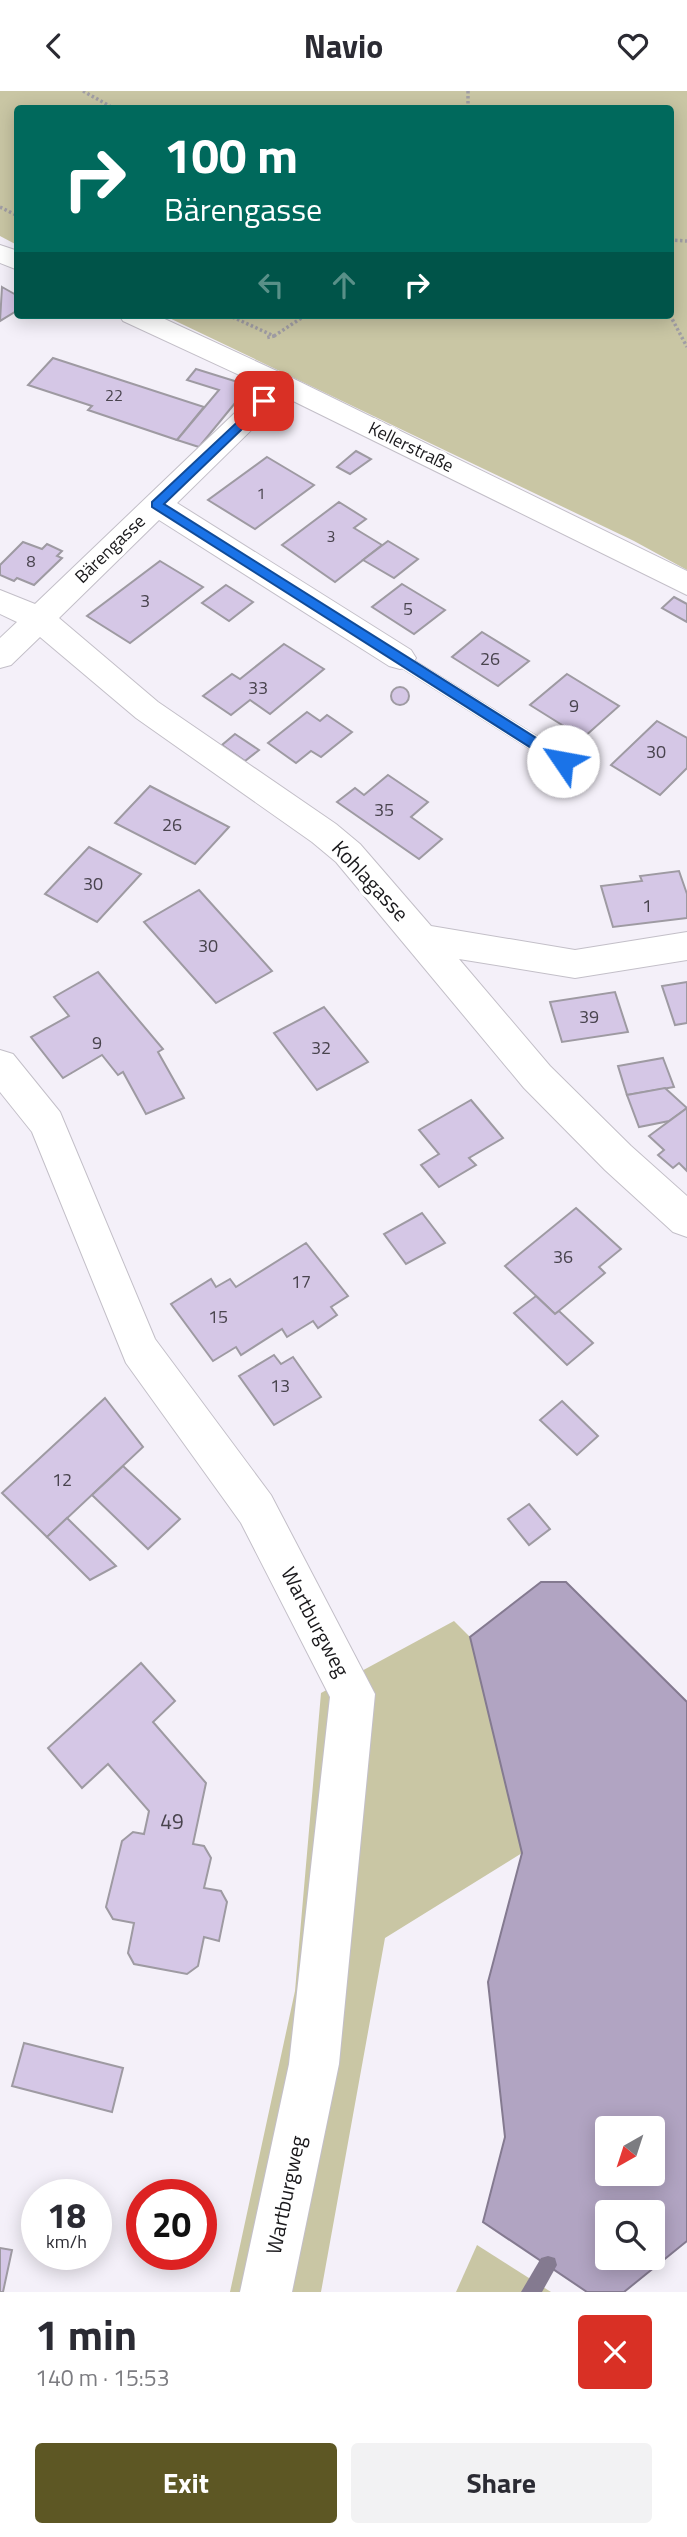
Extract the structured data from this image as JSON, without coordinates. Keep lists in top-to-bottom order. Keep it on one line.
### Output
{"streets":{"street":["Kellerstraße","Bärengasse","Kohlagasse","Wartburgweg"]},"crossings":[["Kellerstraße","Bärengasse"],["Bärengasse","Kohlagasse"]],"house_numbers":["22","1","3","8","3","5","26","33","9","30","35","26","30","1","30","39","9","32","36","17","15","13","12","49"],"north":"bottom left","page":{"header":"Navio","turn":["100 m","Bärengasse"],"speed":"18 km/h","limit":"20","heading":["1 min","140 m · 15:53"],"buttons":["Exit","Share"]}}
